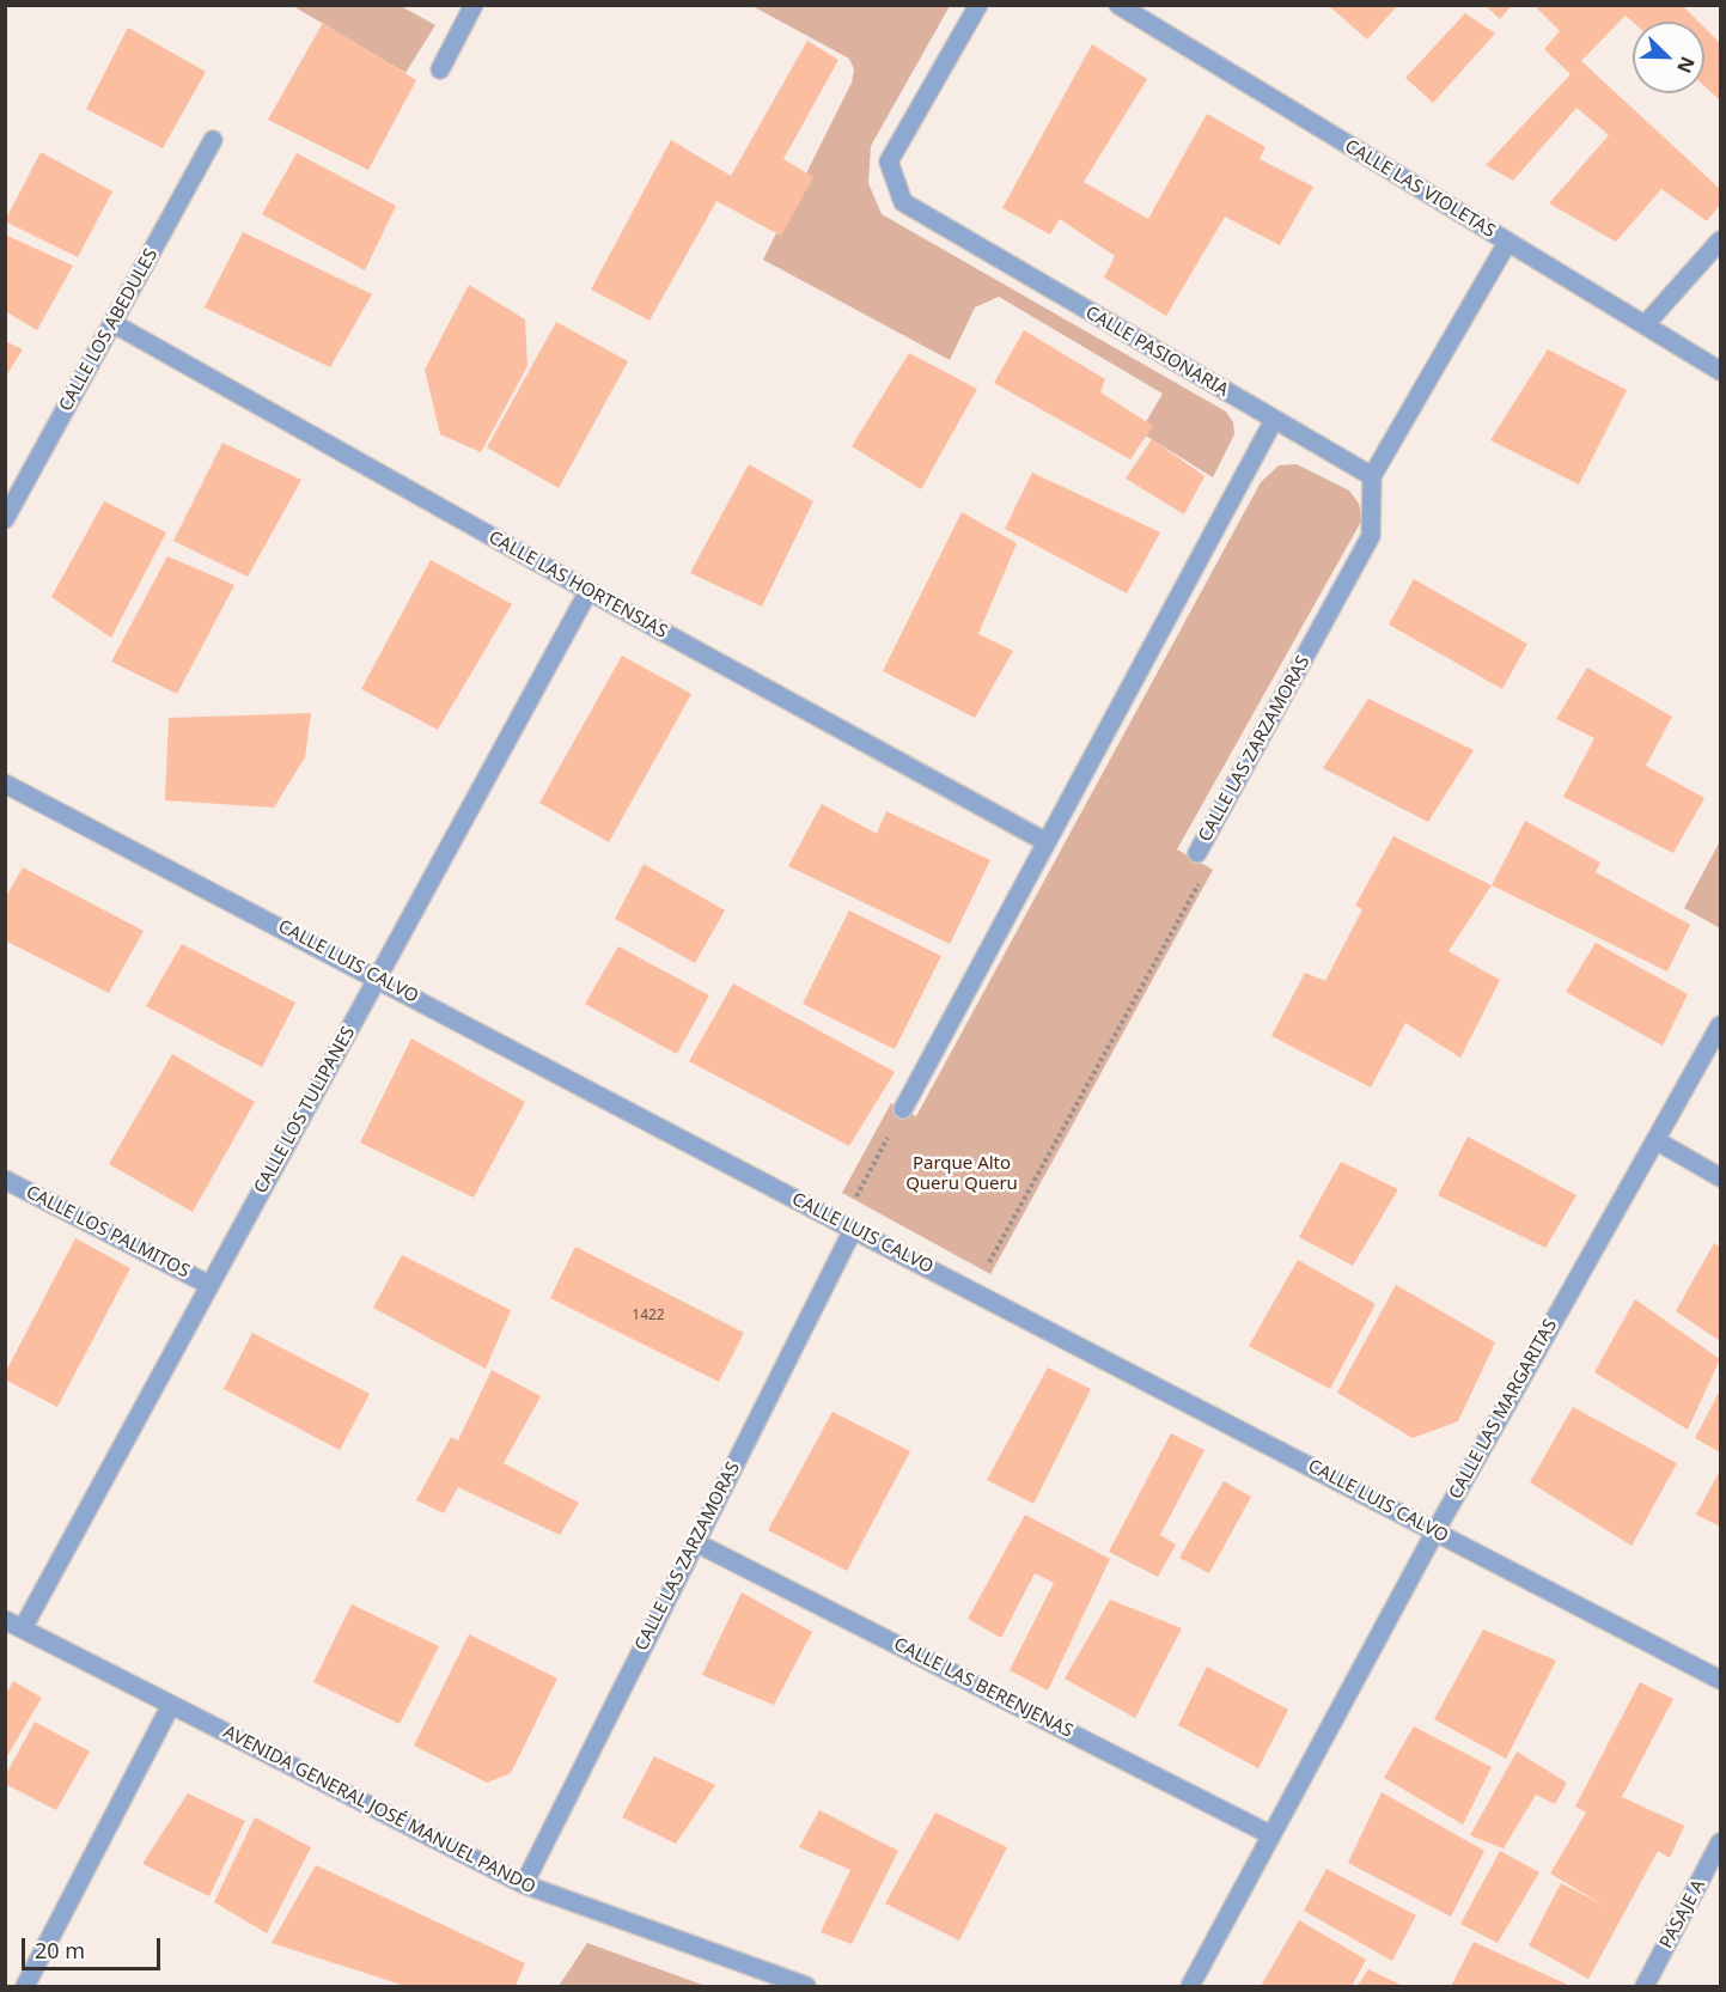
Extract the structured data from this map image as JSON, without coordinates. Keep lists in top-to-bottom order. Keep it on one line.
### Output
{"streets":{"street":["CALLE LAS VIOLETAS","CALLE LOS ABEDULES","CALLE PASIONARIA","CALLE LAS HORTENSIAS","CALLE LAS ZARZAMORAS","CALLE LUIS CALVO","CALLE LOS TULIPANES","CALLE LOS PALMITOS","CALLE LAS MARGARITAS","CALLE LAS BERENJENAS","AVENIDA GENERAL JOSÉ MANUEL PANDO","PASAJE A"]},"crossings":[["CALLE LOS ABEDULES","CALLE LAS HORTENSIAS"],["CALLE PASIONARIA","CALLE LAS ZARZAMORAS"],["CALLE LAS HORTENSIAS","CALLE LOS TULIPANES"],["CALLE LAS ZARZAMORAS","CALLE LUIS CALVO"],["CALLE LAS ZARZAMORAS","CALLE LAS BERENJENAS"],["CALLE LAS ZARZAMORAS","AVENIDA GENERAL JOSÉ MANUEL PANDO"],["CALLE LUIS CALVO","CALLE LOS TULIPANES"],["CALLE LUIS CALVO","CALLE LAS MARGARITAS"],["CALLE LOS TULIPANES","CALLE LOS PALMITOS"],["CALLE LOS TULIPANES","AVENIDA GENERAL JOSÉ MANUEL PANDO"],["CALLE LAS MARGARITAS","CALLE LAS BERENJENAS"]],"parks":["Parque Alto Queru Queru"],"house_numbers":["1422"],"scale_bar":"20 m","north":"bottom right"}
